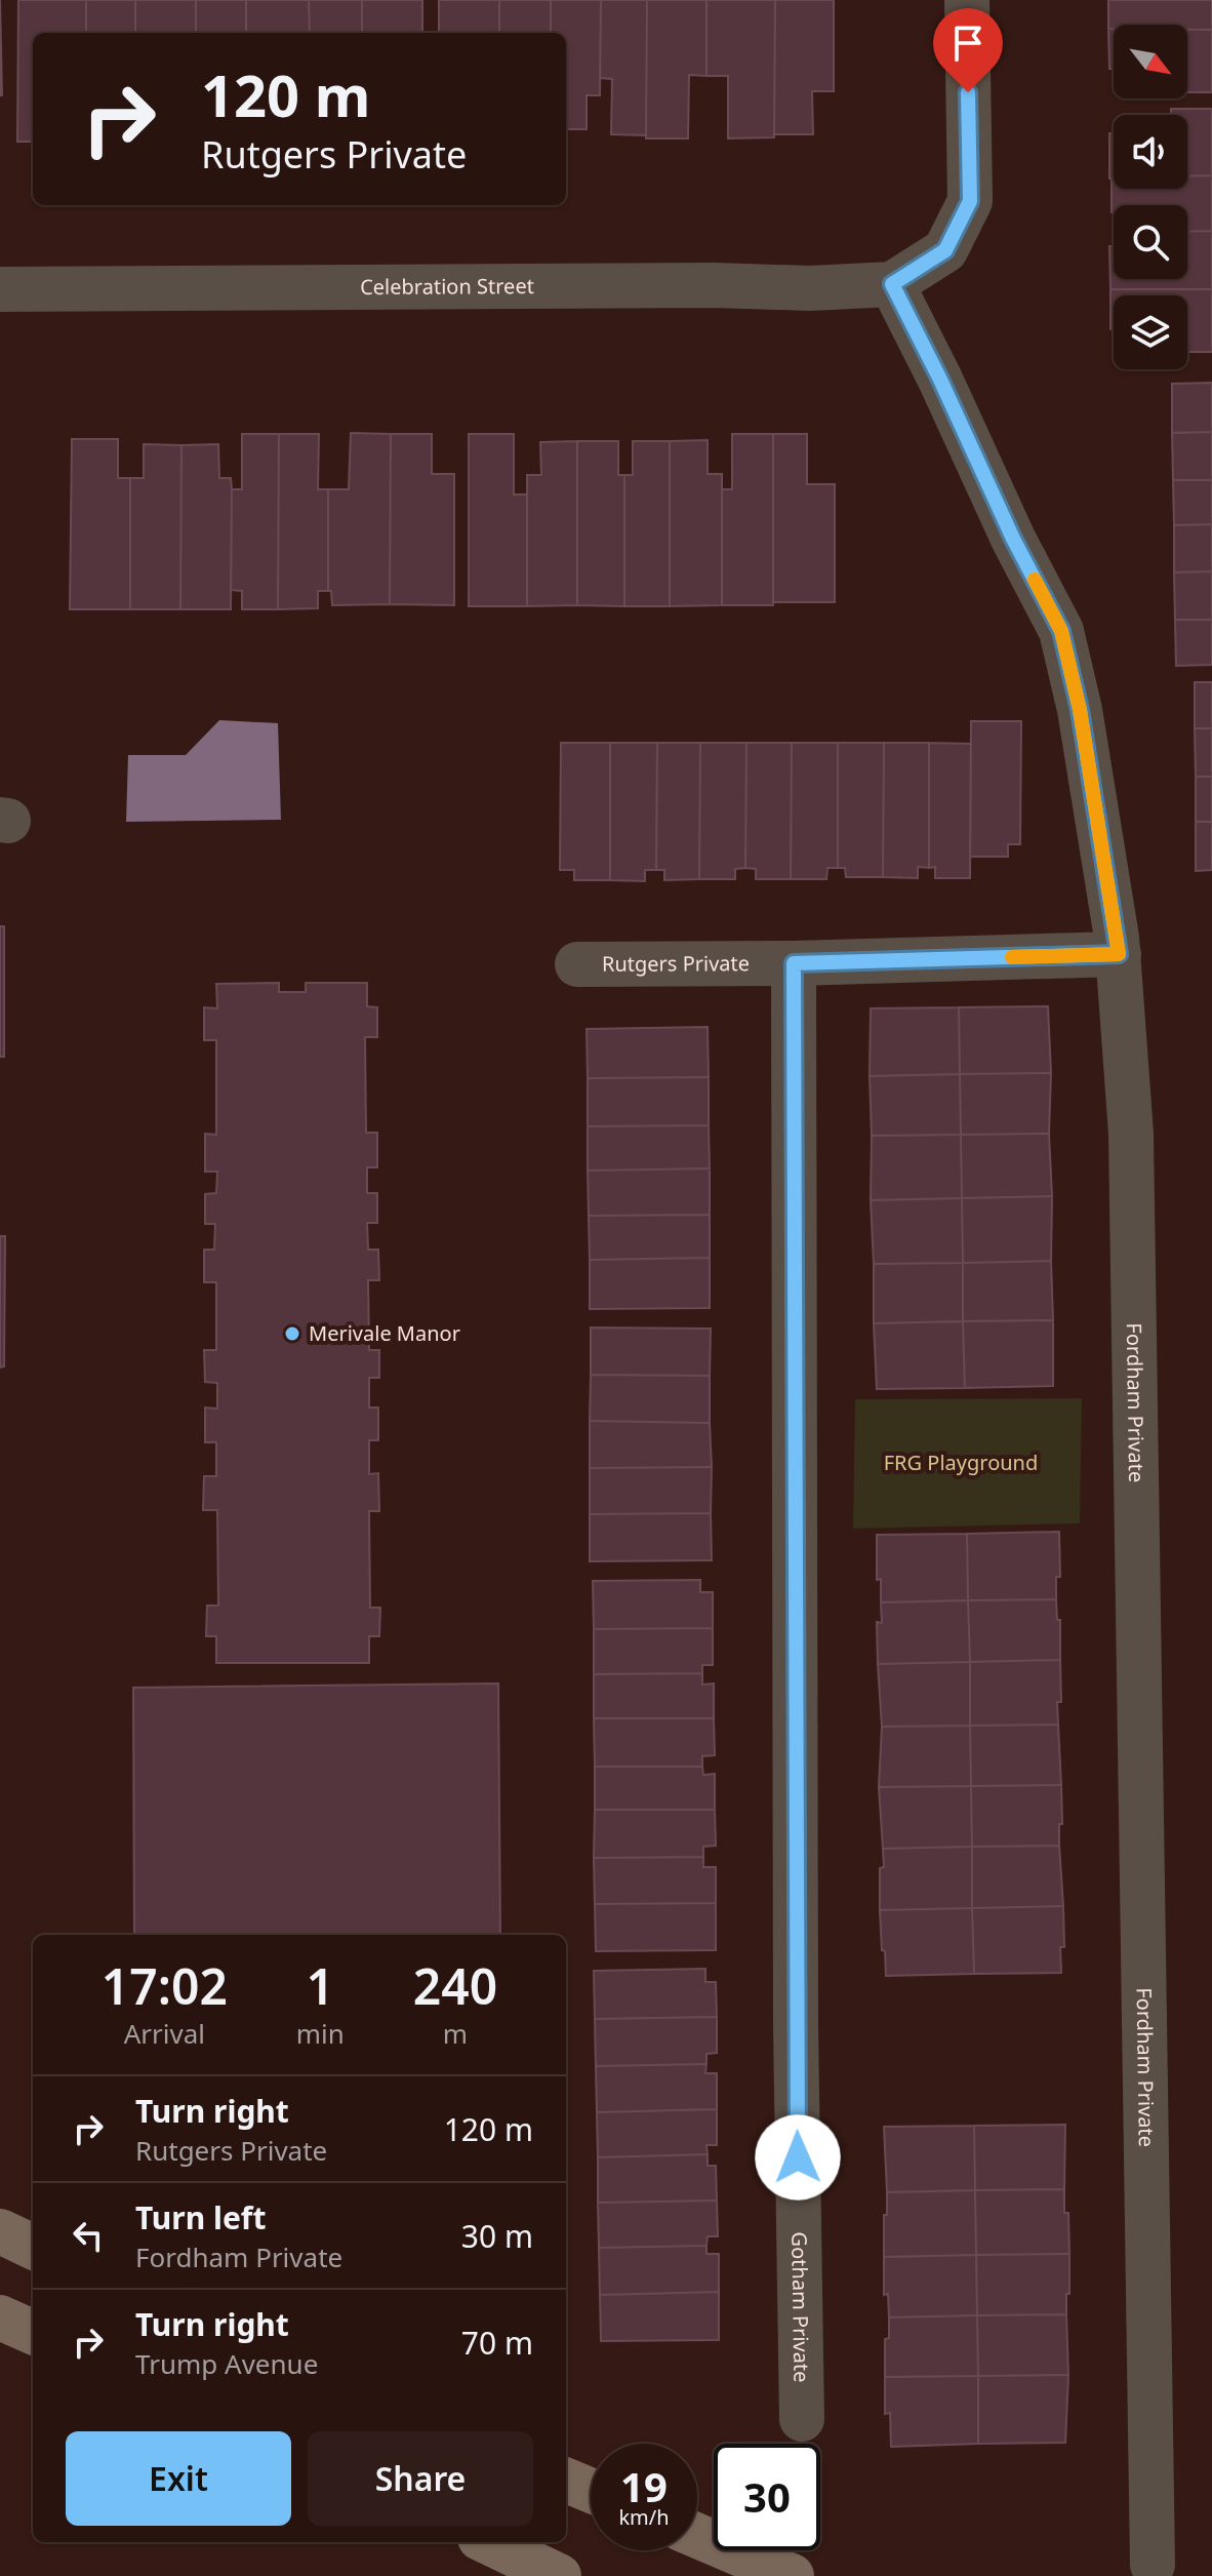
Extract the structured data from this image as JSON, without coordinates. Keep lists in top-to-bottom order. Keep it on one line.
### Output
{"streets":{"street":["Celebration Street","Rutgers Private","Fordham Private","Gotham Private"]},"crossings":[["Celebration Street","Fordham Private"],["Rutgers Private","Fordham Private"],["Rutgers Private","Gotham Private"]],"parks":["FRG Playground"],"places":["Merivale Manor"],"north":"bottom right","page":{"turn":["120 m","Rutgers Private"],"eta":["17:02","Arrival","1","min","240","m"],"list":[{"name":"Turn right","note":"Rutgers Private","value":"120 m"},{"name":"Turn left","note":"Fordham Private","value":"30 m"},{"name":"Turn right","note":"Trump Avenue","value":"70 m"}],"buttons":["Exit","Share"],"speed":"19 km/h","limit":"30"}}
